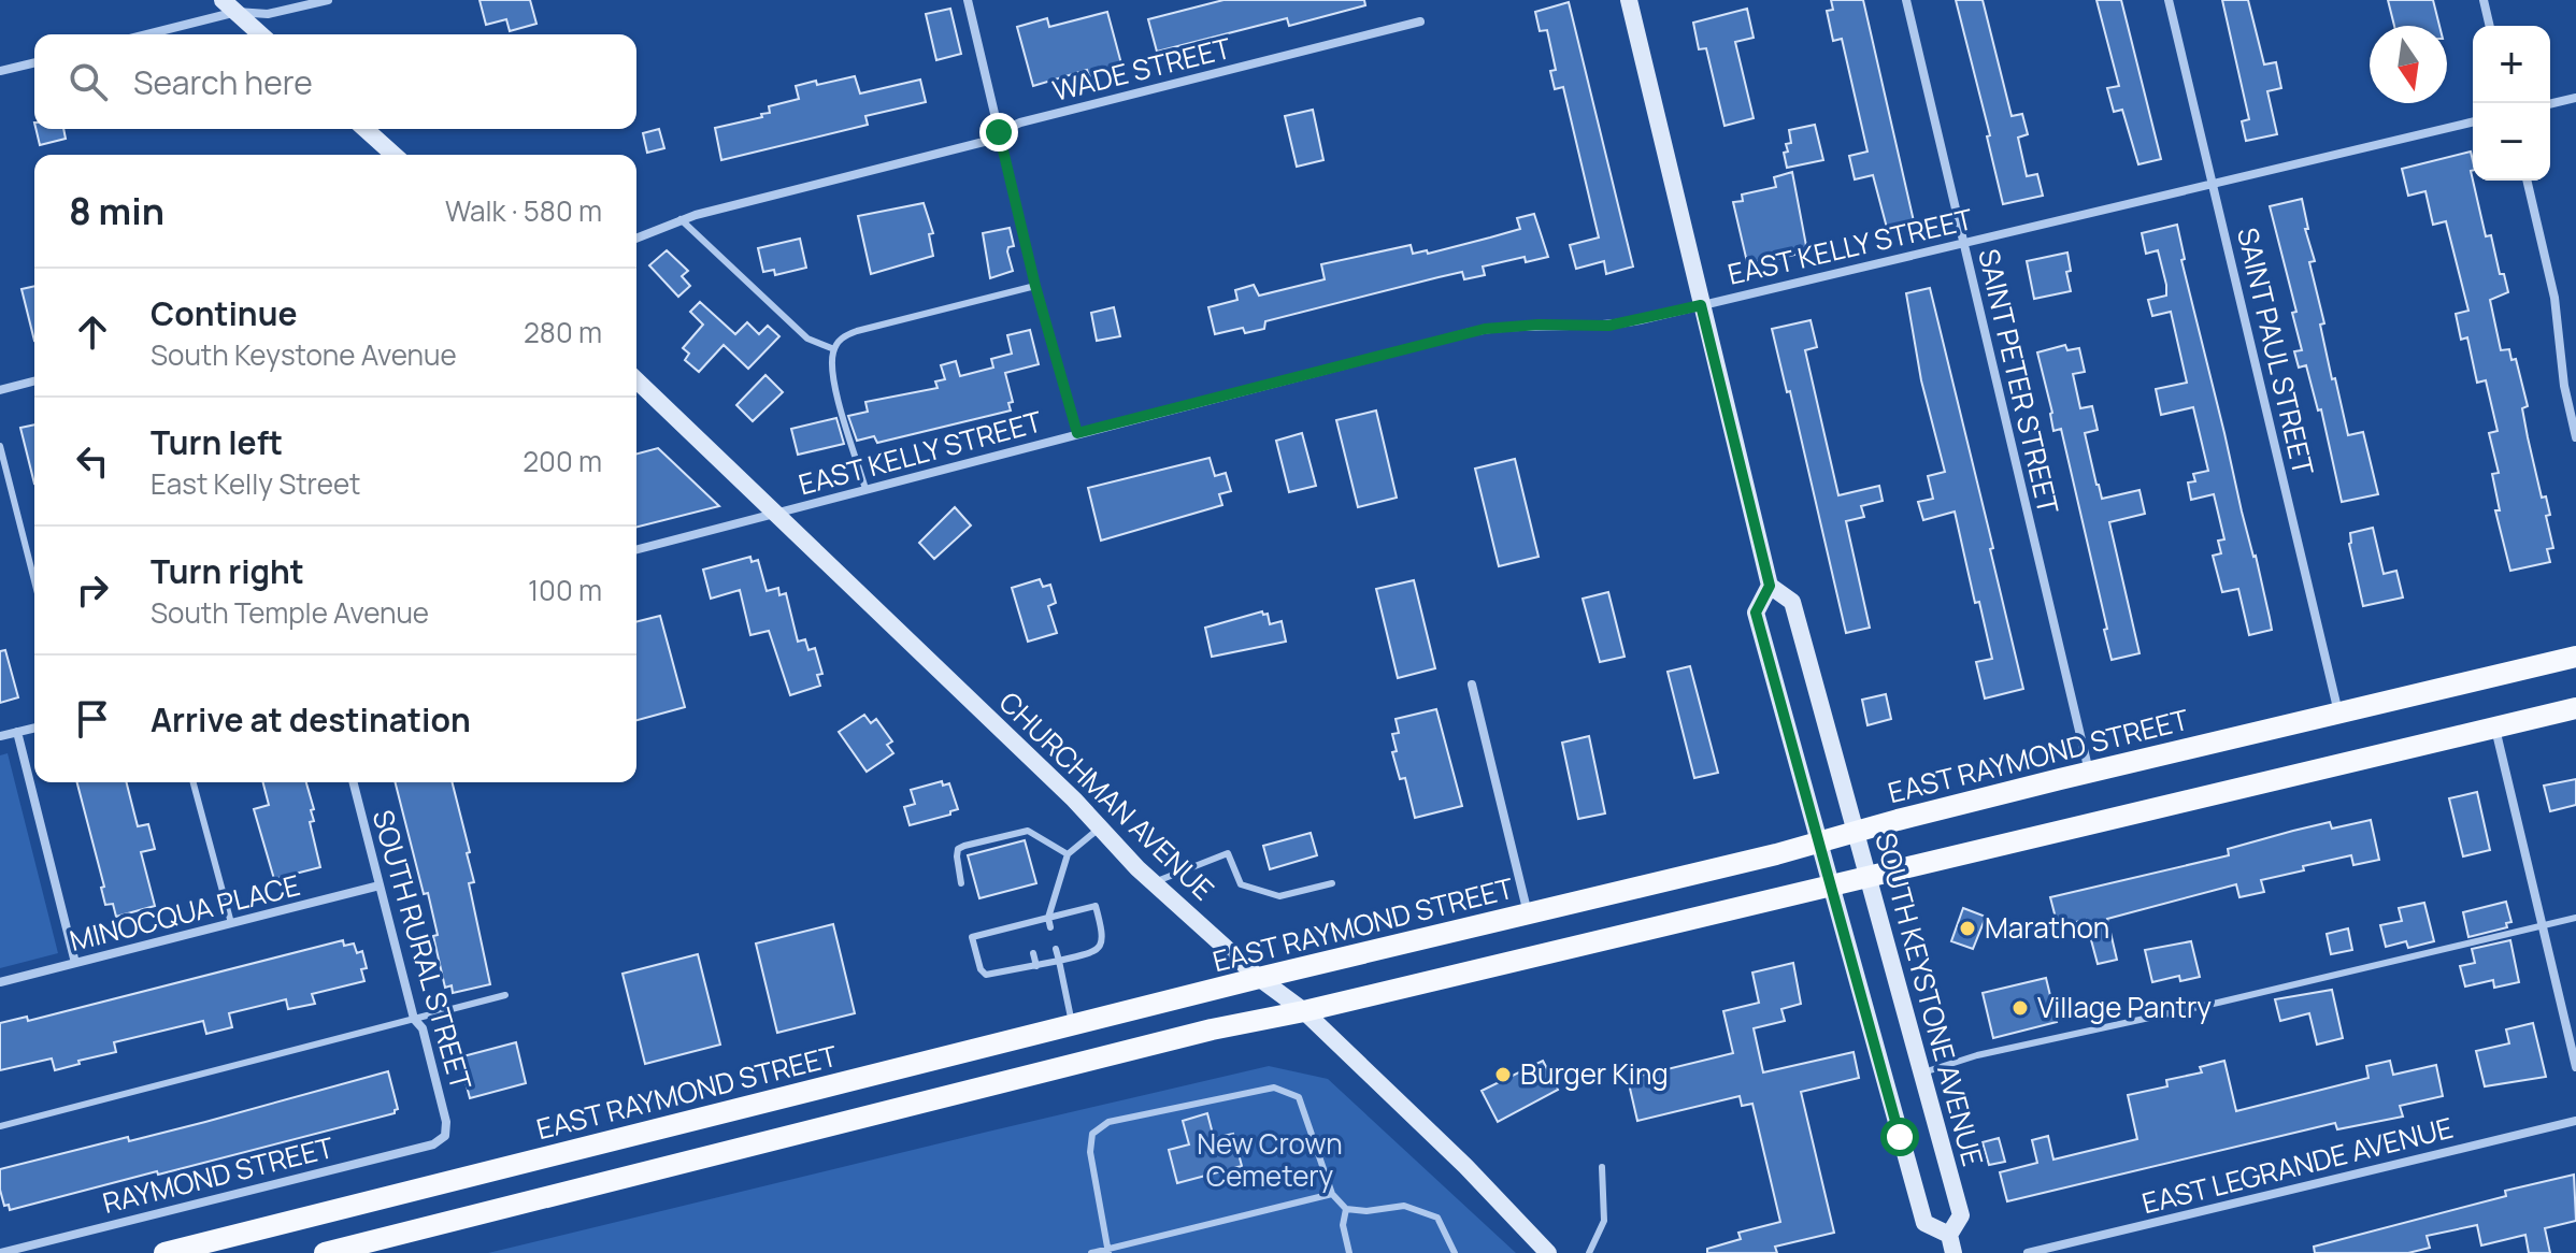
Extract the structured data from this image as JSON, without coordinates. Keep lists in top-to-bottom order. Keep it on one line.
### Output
{"streets":{"main road":["EAST RAYMOND STREET","CHURCHMAN AVENUE","SOUTH KEYSTONE AVENUE"],"street":["WADE STREET","EAST KELLY STREET","SAINT PAUL STREET","SAINT PETER STREET","MINOCQUA PLACE","SOUTH RURAL STREET","EAST LEGRANDE AVENUE","RAYMOND STREET"]},"crossings":[["EAST KELLY STREET","SAINT PAUL STREET"],["EAST KELLY STREET","SAINT PETER STREET"],["EAST KELLY STREET","CHURCHMAN AVENUE"],["EAST KELLY STREET","SOUTH KEYSTONE AVENUE"],["SAINT PAUL STREET","EAST RAYMOND STREET"],["SAINT PETER STREET","EAST RAYMOND STREET"],["EAST RAYMOND STREET","CHURCHMAN AVENUE"],["EAST RAYMOND STREET","SOUTH KEYSTONE AVENUE"],["MINOCQUA PLACE","SOUTH RURAL STREET"],["SOUTH RURAL STREET","RAYMOND STREET"]],"parks":["New Crown Cemetery"],"places":["Marathon","Village Pantry","Burger King"],"north":"bottom","page":{"map_buttons":["+","−"],"search":"Search here","heading":["8 min","Walk · 580 m"],"list":[["Continue","South Keystone Avenue","280 m"],["Turn left","East Kelly Street","200 m"],["Turn right","South Temple Avenue","100 m"],"Arrive at destination"]}}
